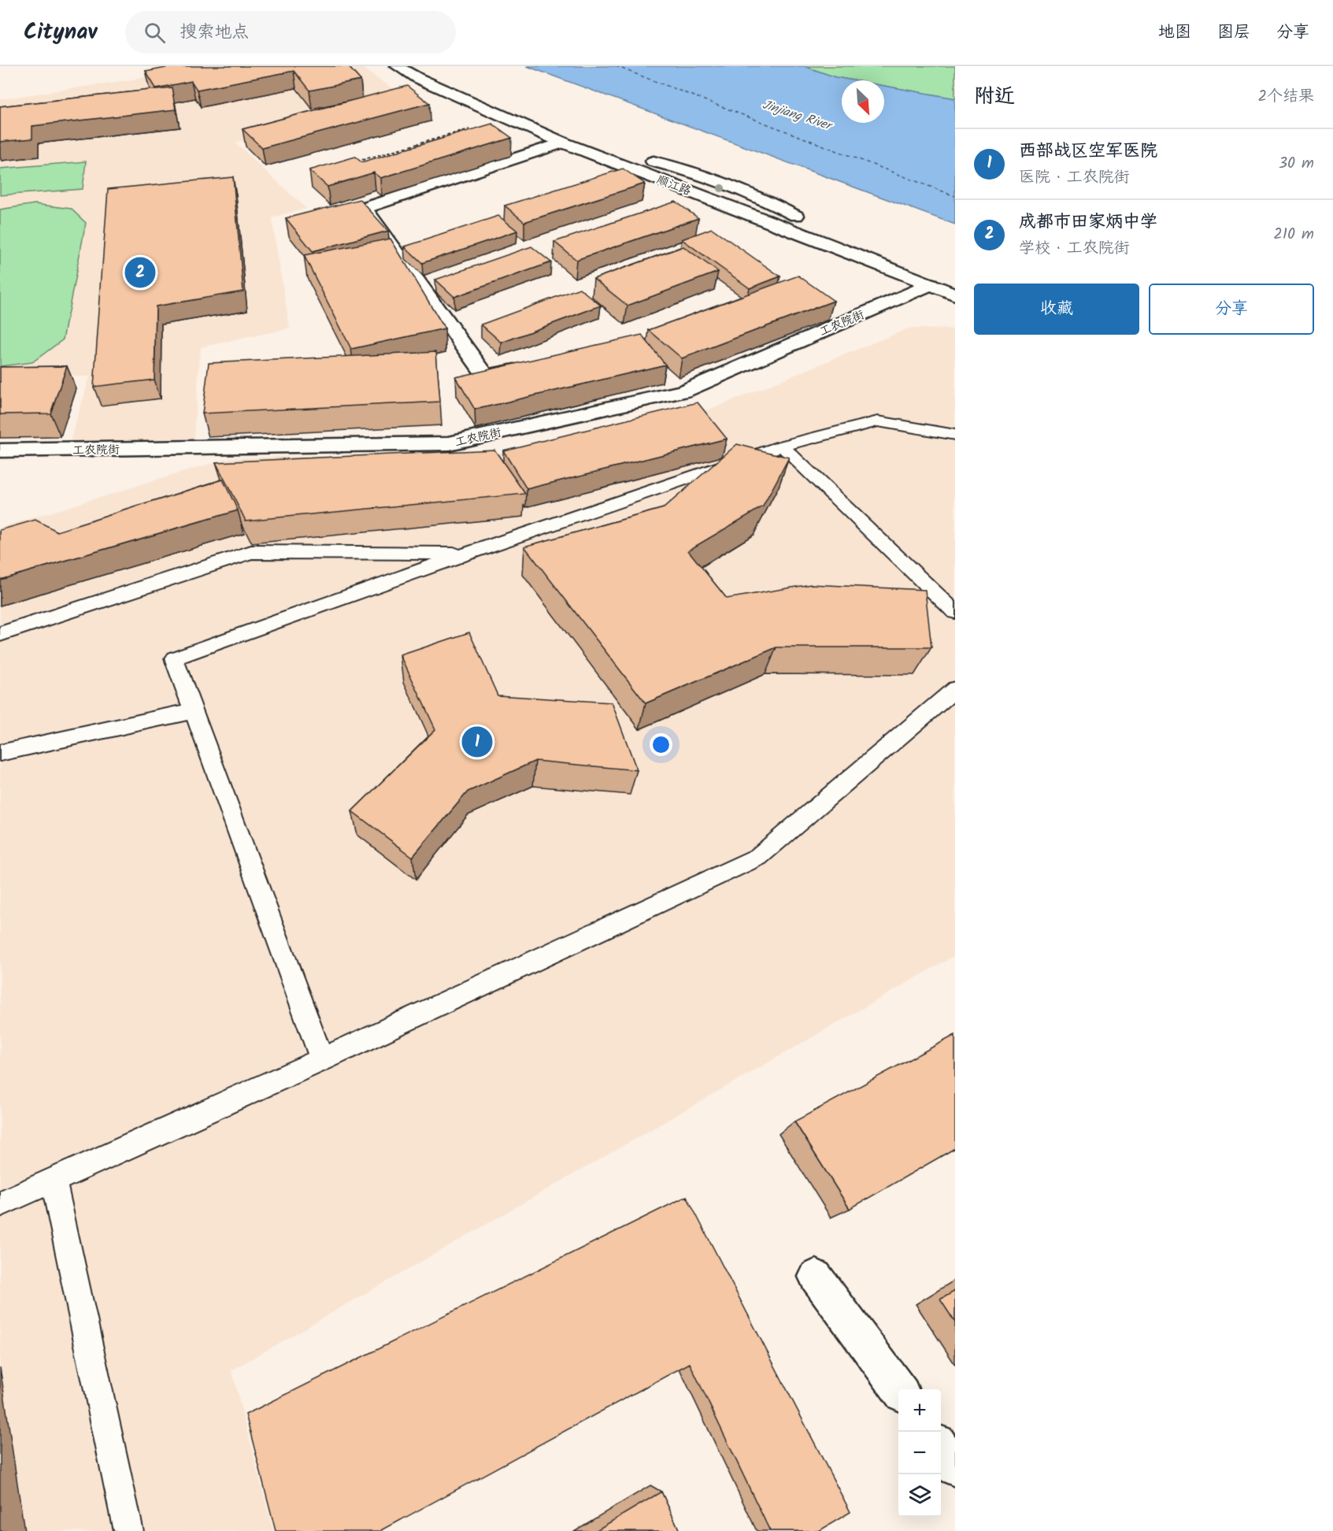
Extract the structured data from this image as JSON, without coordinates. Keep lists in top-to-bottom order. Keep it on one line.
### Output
{"streets":{"street":["顺江路","工农院街"]},"crossings":[["顺江路","工农院街"]],"water":["Jinjiang River"],"north":"bottom right","page":{"header":"Citynav","search":"搜索地点","nav":["地图","图层","分享"],"heading":["附近","2个结果"],"list":[{"mark":"1","name":"西部战区空军医院","note":"医院 · 工农院街","value":"30 m"},{"mark":"2","name":"成都市田家炳中学","note":"学校 · 工农院街","value":"210 m"}],"pins":["2","1"],"buttons":["收藏","分享"],"map_buttons":["+","−"]}}
